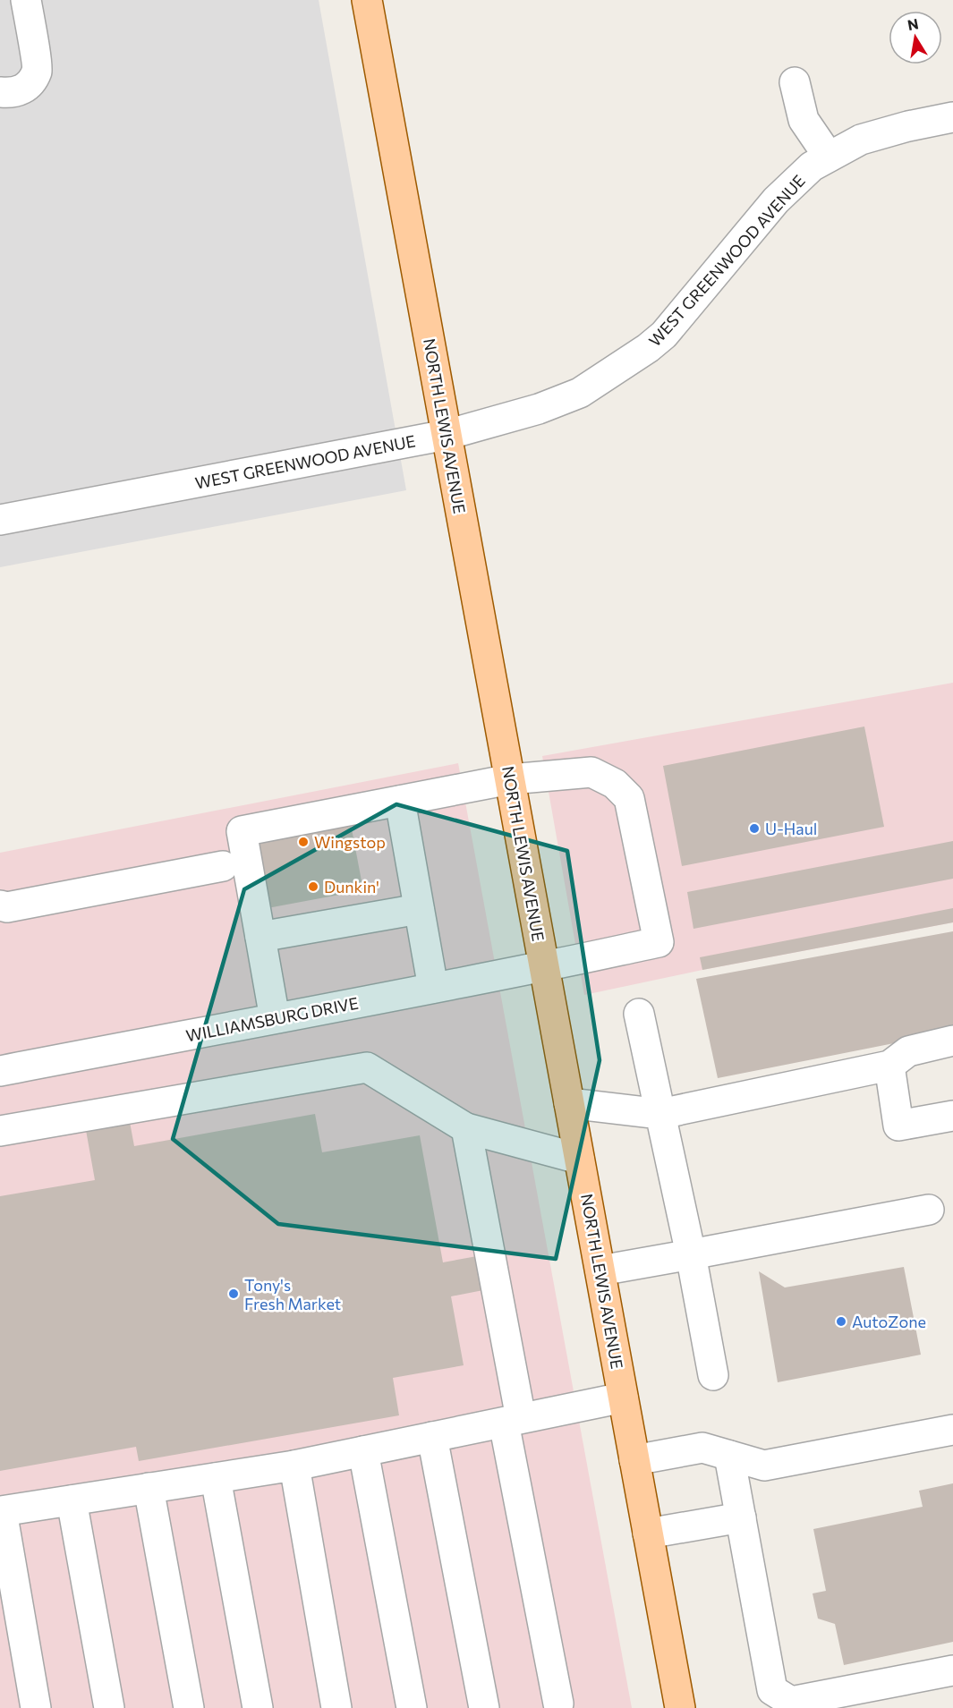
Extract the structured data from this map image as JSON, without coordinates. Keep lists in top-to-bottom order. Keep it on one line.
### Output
{"streets":{"main road":["NORTH LEWIS AVENUE"],"street":["WEST GREENWOOD AVENUE","WILLIAMSBURG DRIVE"]},"crossings":[["WEST GREENWOOD AVENUE","NORTH LEWIS AVENUE"],["NORTH LEWIS AVENUE","WILLIAMSBURG DRIVE"]],"places":["U-Haul","Wingstop","Dunkin'","Tony's Fresh Market","AutoZone"],"north":"top"}
